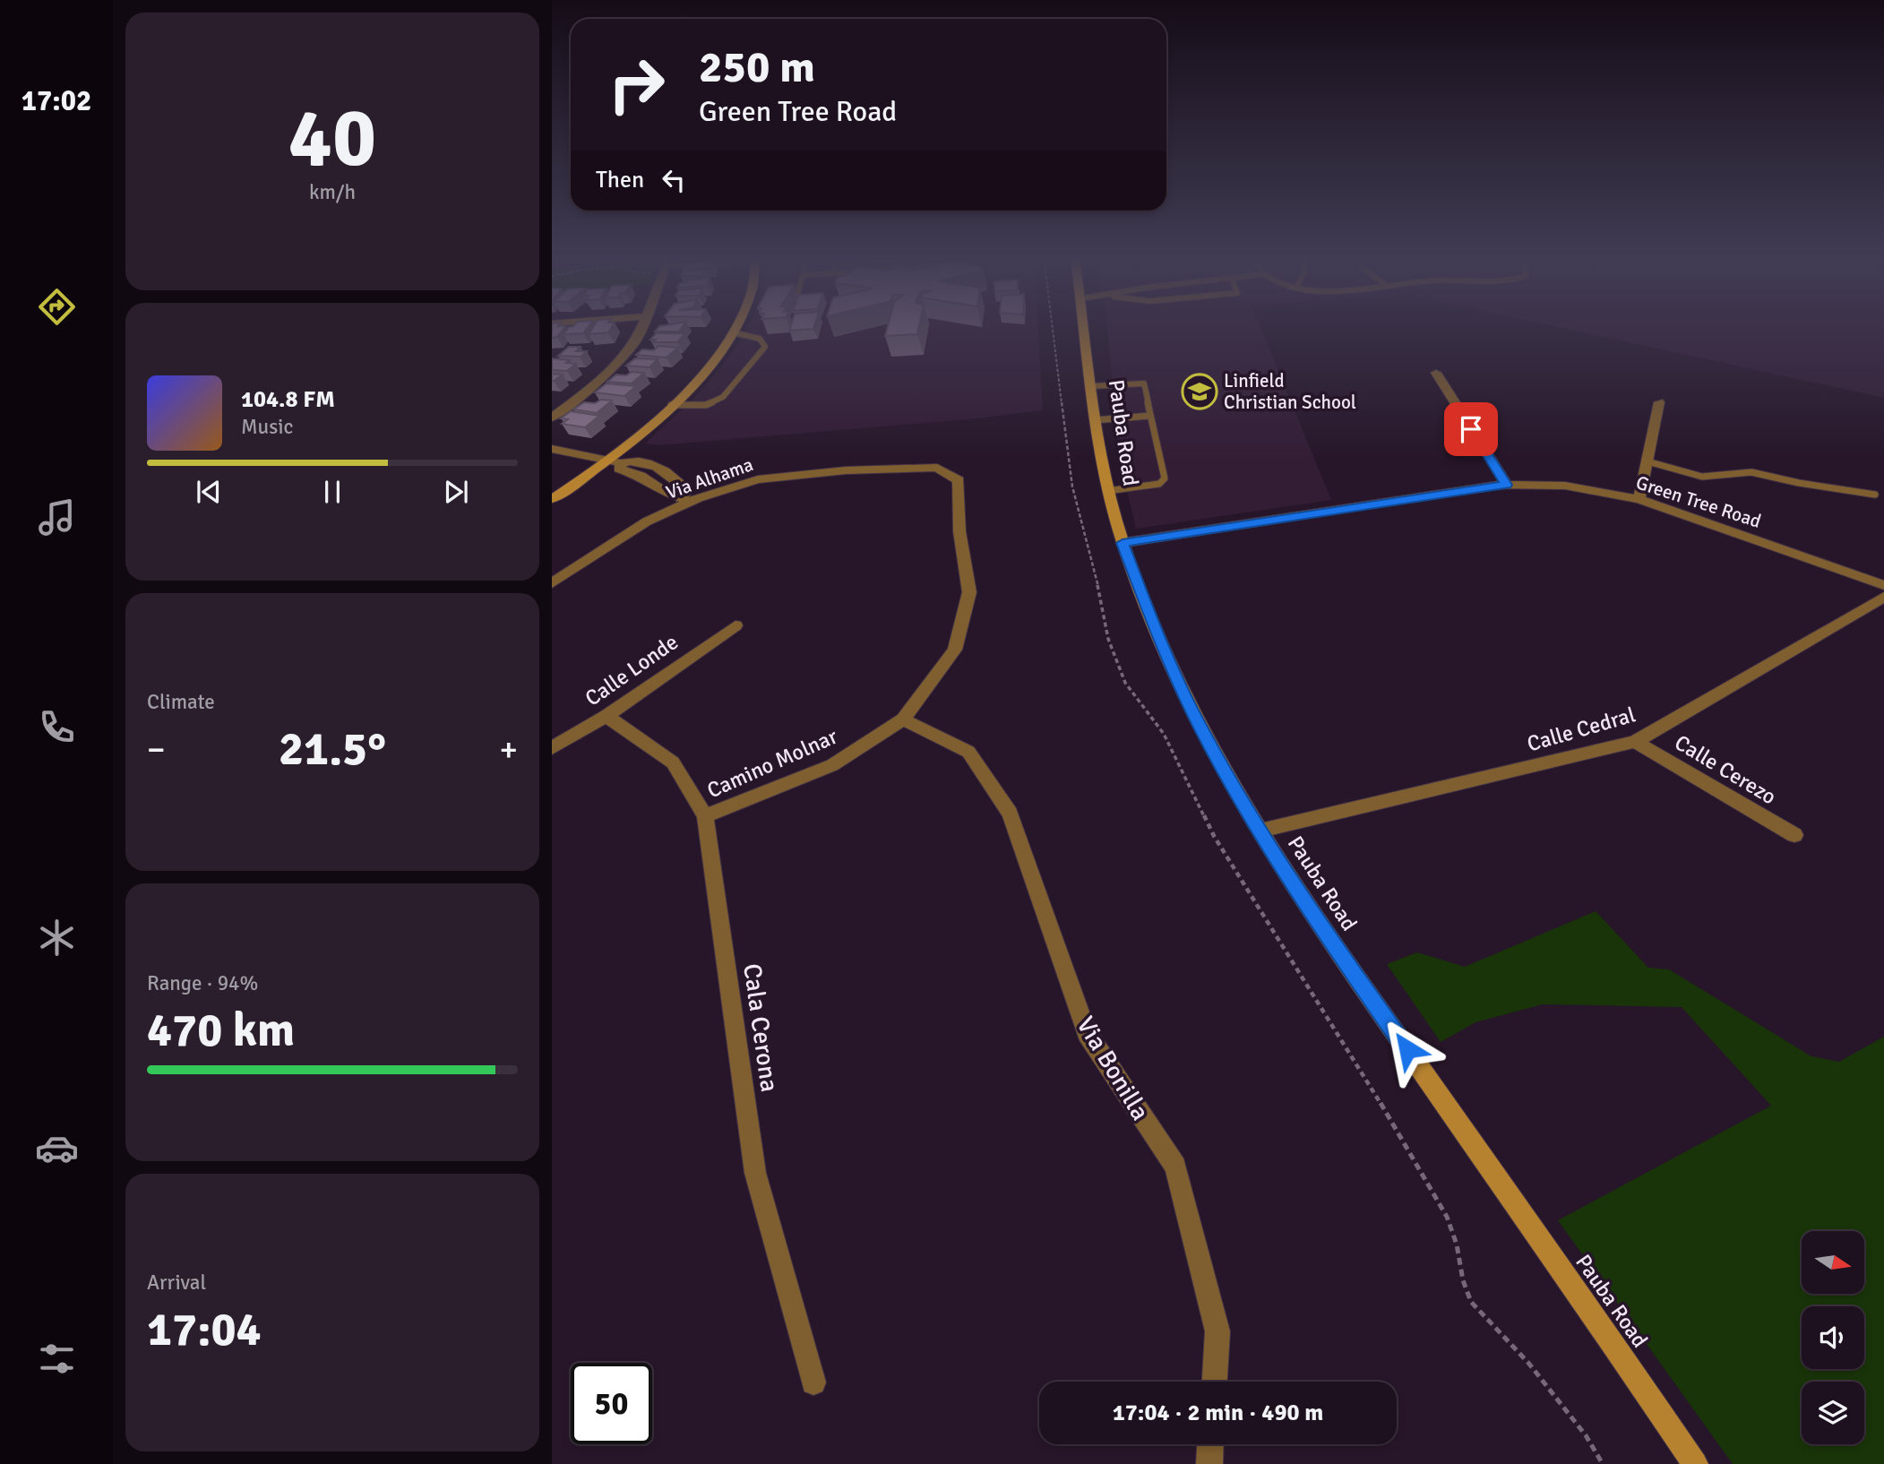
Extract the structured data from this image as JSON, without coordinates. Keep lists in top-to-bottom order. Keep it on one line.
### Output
{"streets":{"main road":["Pauba Road"],"street":["Via Alhama","Green Tree Road","Calle Londe","Calle Cedral","Camino Molnar","Calle Cerezo","Cala Cerona","Via Bonilla"]},"crossings":[["Pauba Road","Green Tree Road"],["Pauba Road","Calle Cedral"],["Via Alhama","Camino Molnar"],["Calle Londe","Cala Cerona"],["Calle Cedral","Calle Cerezo"],["Camino Molnar","Cala Cerona"],["Camino Molnar","Via Bonilla"]],"places":{"school or university":["Linfield Christian School"]},"north":"right","page":{"tabs":"17:02","tile":[["40","km/h"],"Climate",["Range · 94%","470 km"],["Arrival","17:04"]],"turn":["250 m","Green Tree Road"],"then":"Then","song":["104.8 FM","Music"],"heat":["−","21.5°","+"],"limit":"50","trip":"17:04 · 2 min · 490 m"}}
